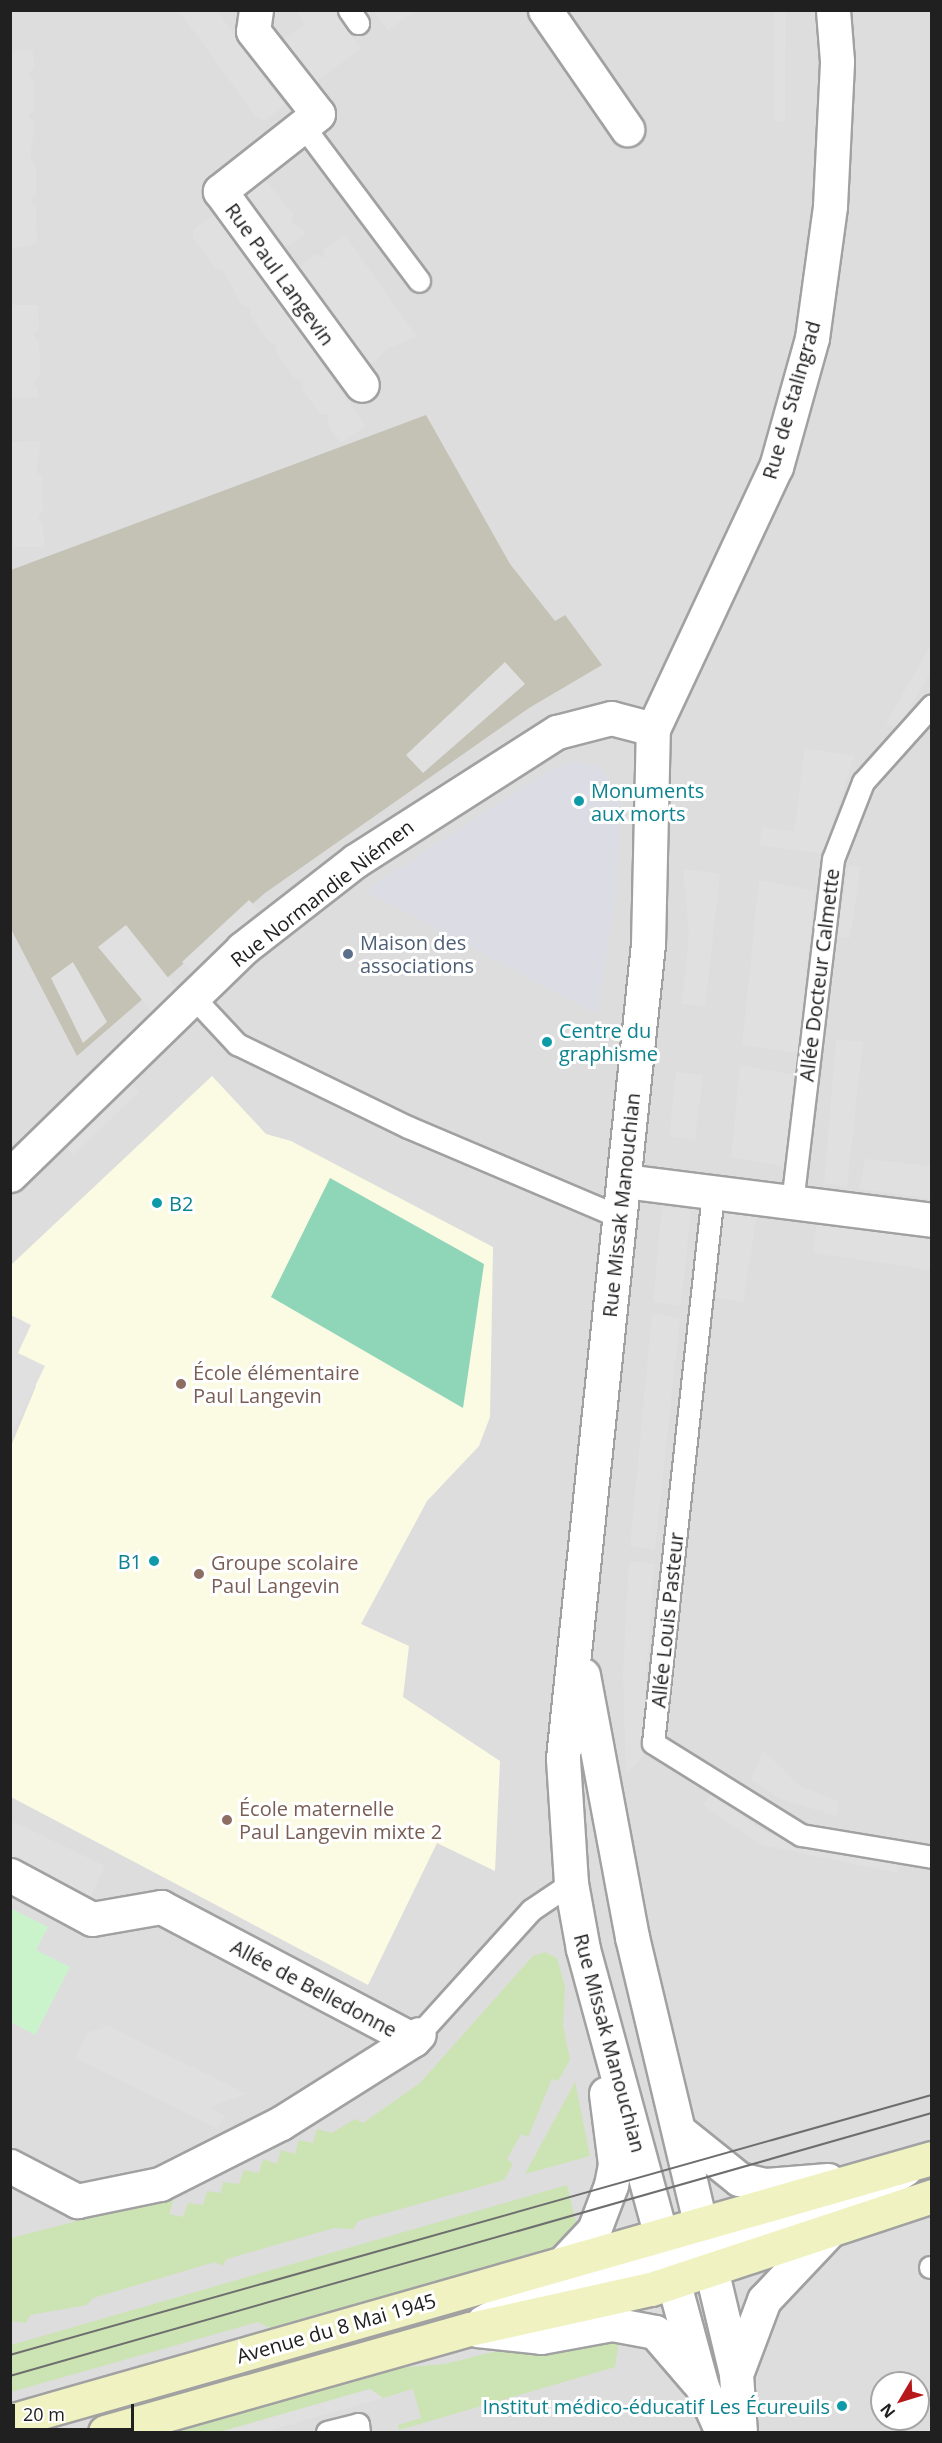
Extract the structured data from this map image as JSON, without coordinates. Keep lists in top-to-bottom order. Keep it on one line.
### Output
{"streets":{"main road":["Avenue du 8 Mai 1945"],"street":["Rue Paul Langevin","Rue de Stalingrad","Rue Normandie Niémen","Rue Missak Manouchian","Allée de Belledonne"],"lane":["Allée Docteur Calmette","Allée Louis Pasteur"]},"crossings":[["Rue de Stalingrad","Rue Normandie Niémen"],["Rue de Stalingrad","Rue Missak Manouchian"],["Rue Normandie Niémen","Rue Missak Manouchian"],["Rue Missak Manouchian","Allée de Belledonne"],["Rue Missak Manouchian","Avenue du 8 Mai 1945"]],"places":["Monuments aux morts","Maison des associations","Centre du graphisme","B2","École élémentaire Paul Langevin","B1","Groupe scolaire Paul Langevin","École maternelle Paul Langevin mixte 2","Institut médico-éducatif Les Écureuils"],"scale_bar":"20 m","north":"bottom left"}
